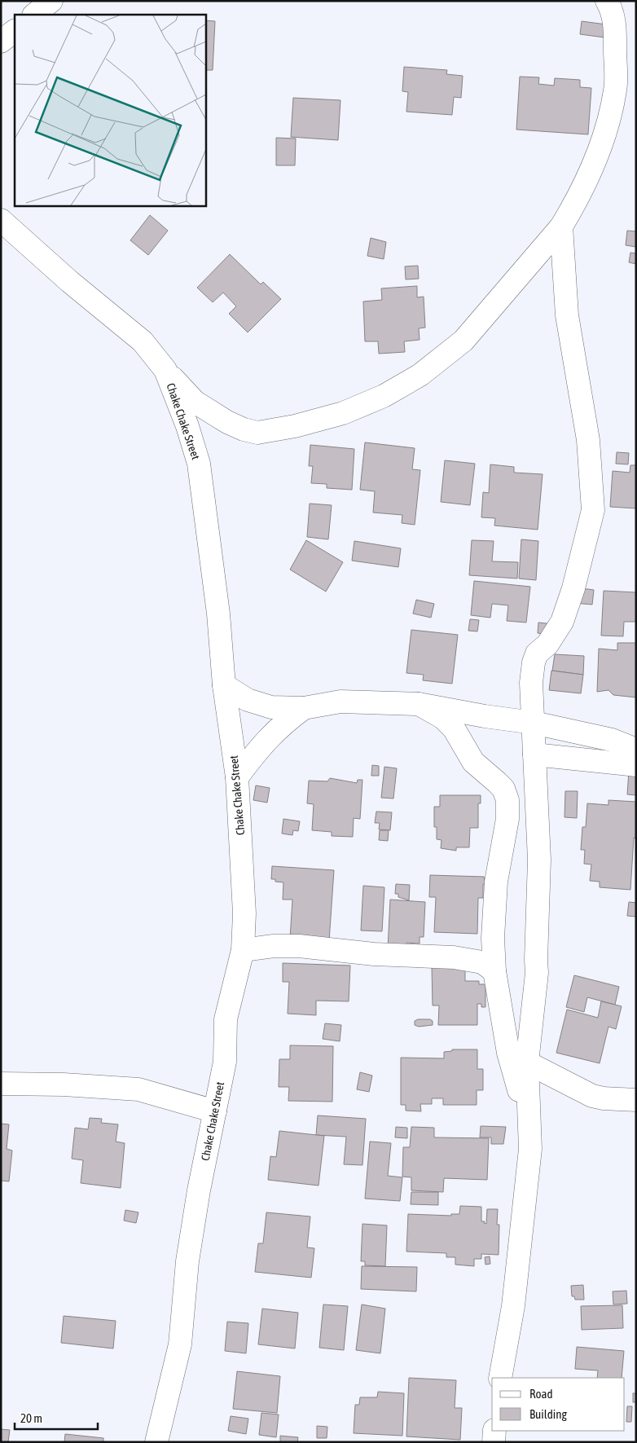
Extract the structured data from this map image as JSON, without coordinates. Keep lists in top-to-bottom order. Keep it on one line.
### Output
{"streets":{"street":["Chake Chake Street"]},"legend":["Road","Building"],"scale_bar":"20 m"}
